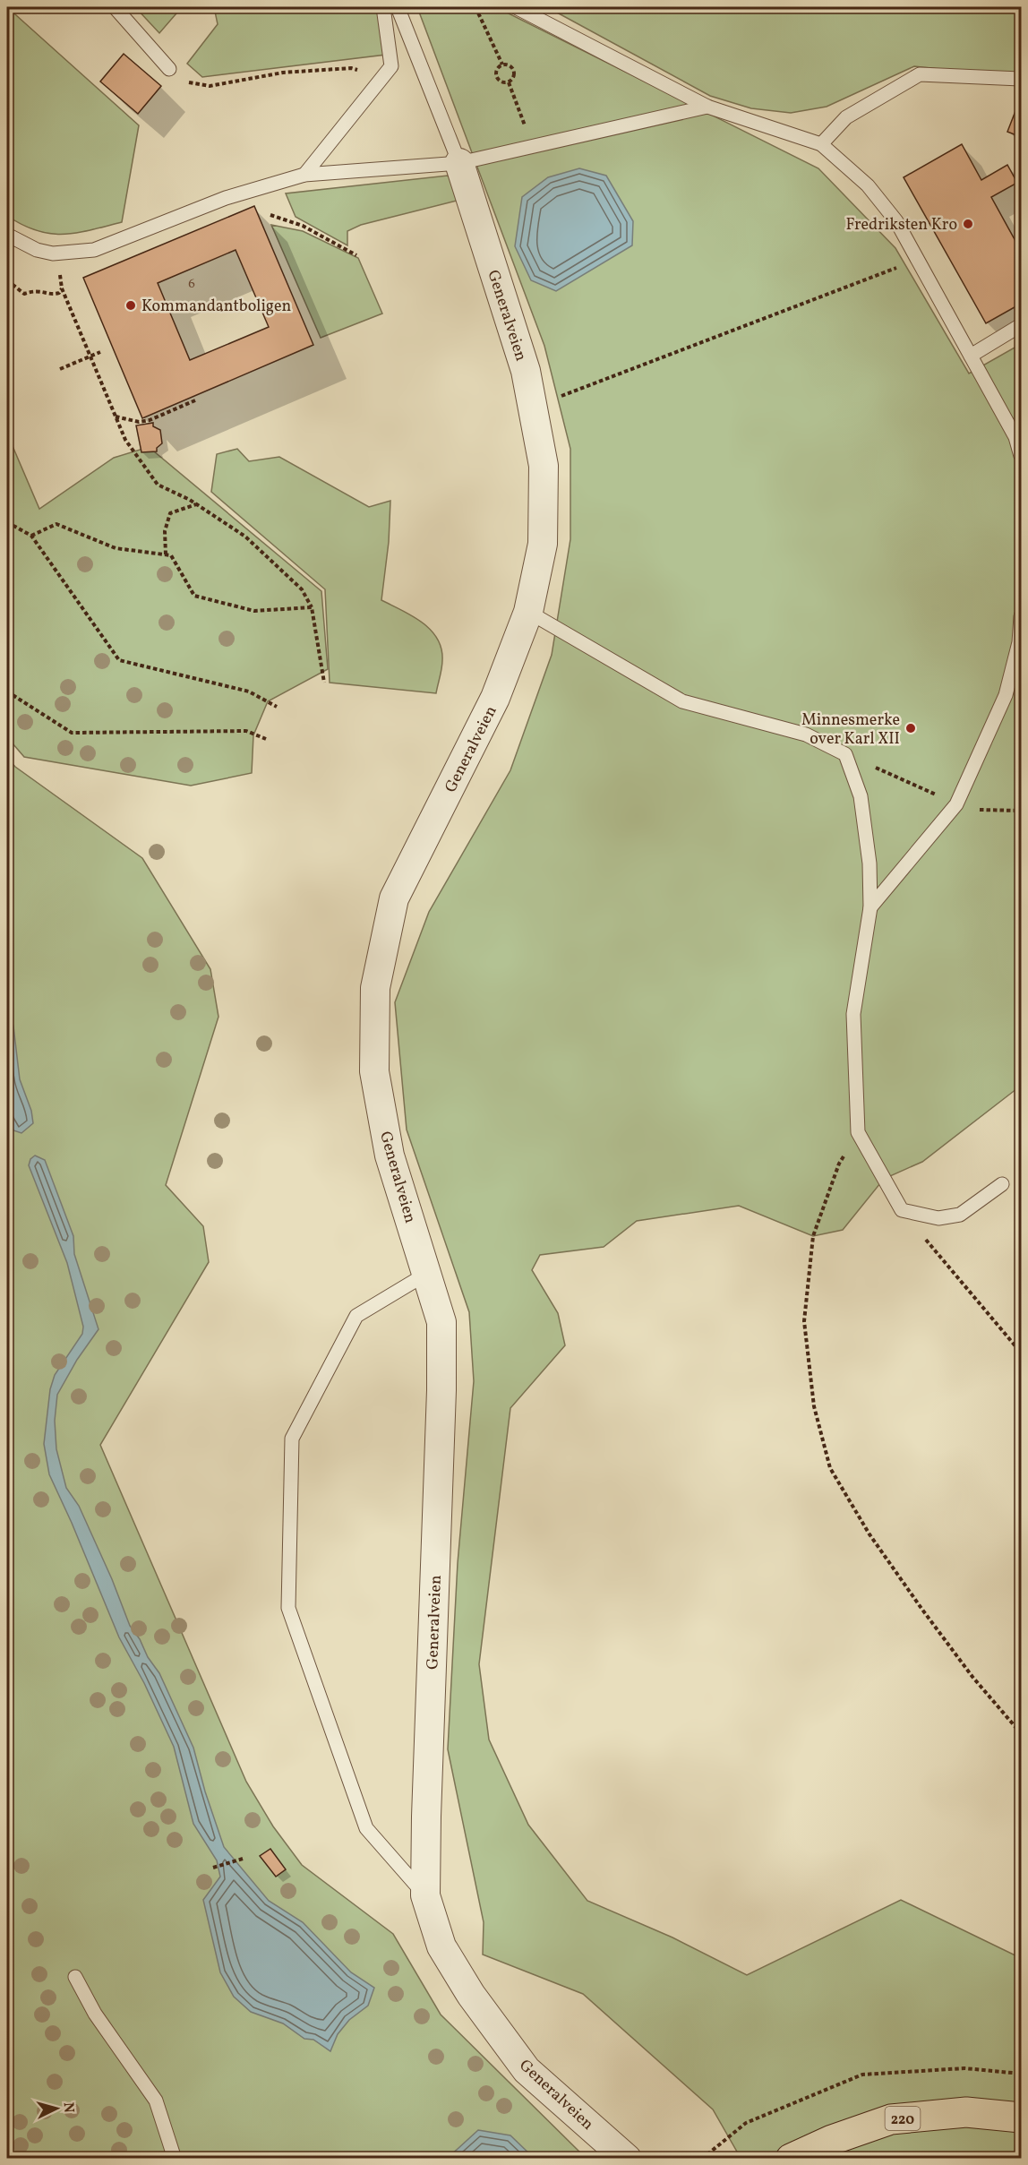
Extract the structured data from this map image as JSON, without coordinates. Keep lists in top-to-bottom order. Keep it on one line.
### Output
{"streets":{"main road":["220"],"street":["Generalveien"]},"places":["Fredriksten Kro","Kommandantboligen","Minnesmerke over Karl XII"],"house_numbers":["6"],"north":"right"}
